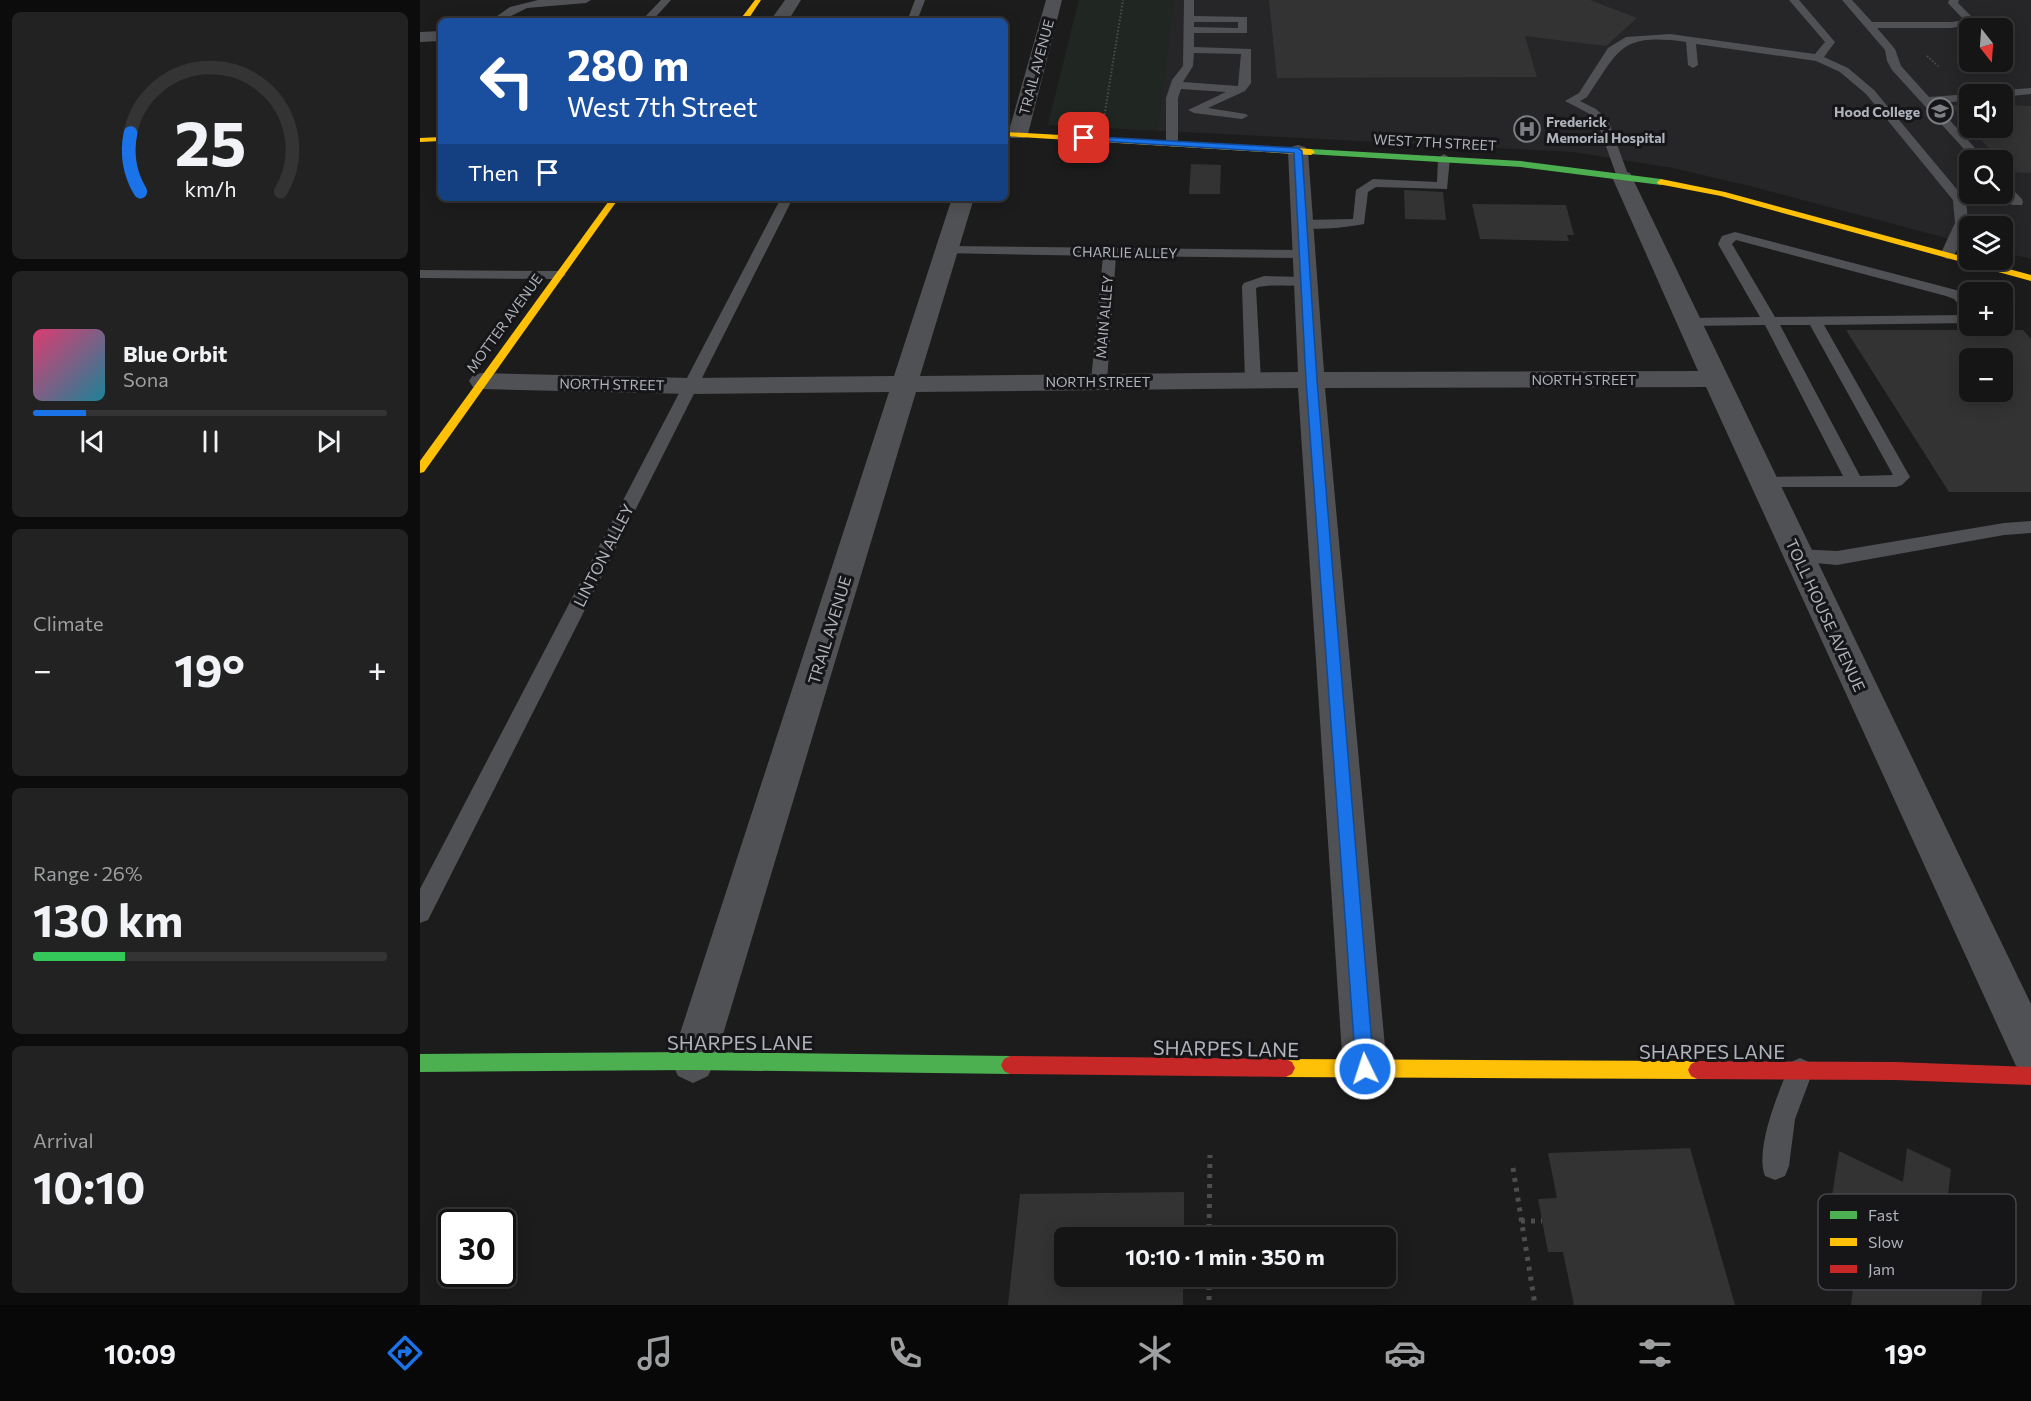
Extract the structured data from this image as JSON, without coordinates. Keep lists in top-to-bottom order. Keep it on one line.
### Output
{"streets":{"main road":["WEST 7TH STREET","MOTTER AVENUE","SHARPES LANE"],"street":["TRAIL AVENUE","NORTH STREET","TOLL HOUSE AVENUE"],"lane":["CHARLIE ALLEY","MAIN ALLEY","LINTON ALLEY"]},"crossings":[["TRAIL AVENUE","WEST 7TH STREET"],["TRAIL AVENUE","CHARLIE ALLEY"],["TRAIL AVENUE","NORTH STREET"],["TRAIL AVENUE","SHARPES LANE"],["WEST 7TH STREET","TOLL HOUSE AVENUE"],["CHARLIE ALLEY","MAIN ALLEY"],["MAIN ALLEY","NORTH STREET"],["MOTTER AVENUE","NORTH STREET"],["NORTH STREET","LINTON ALLEY"],["NORTH STREET","TOLL HOUSE AVENUE"]],"places":{"school or university":["Hood College"],"hospital":["Frederick Memorial Hospital"]},"legend":["Fast","Slow","Jam"],"north":"bottom","page":{"map_buttons":["+","−"],"turn":["280 m","West 7th Street"],"then":"Then","song":["Blue Orbit","Sona"],"tile":["Climate",["Range · 26%","130 km"],["Arrival","10:10"]],"heat":["−","19°","+"],"limit":"30","trip":"10:10 · 1 min · 350 m","tabs":["10:09","19°"],"gauge":["25","km/h"]}}
